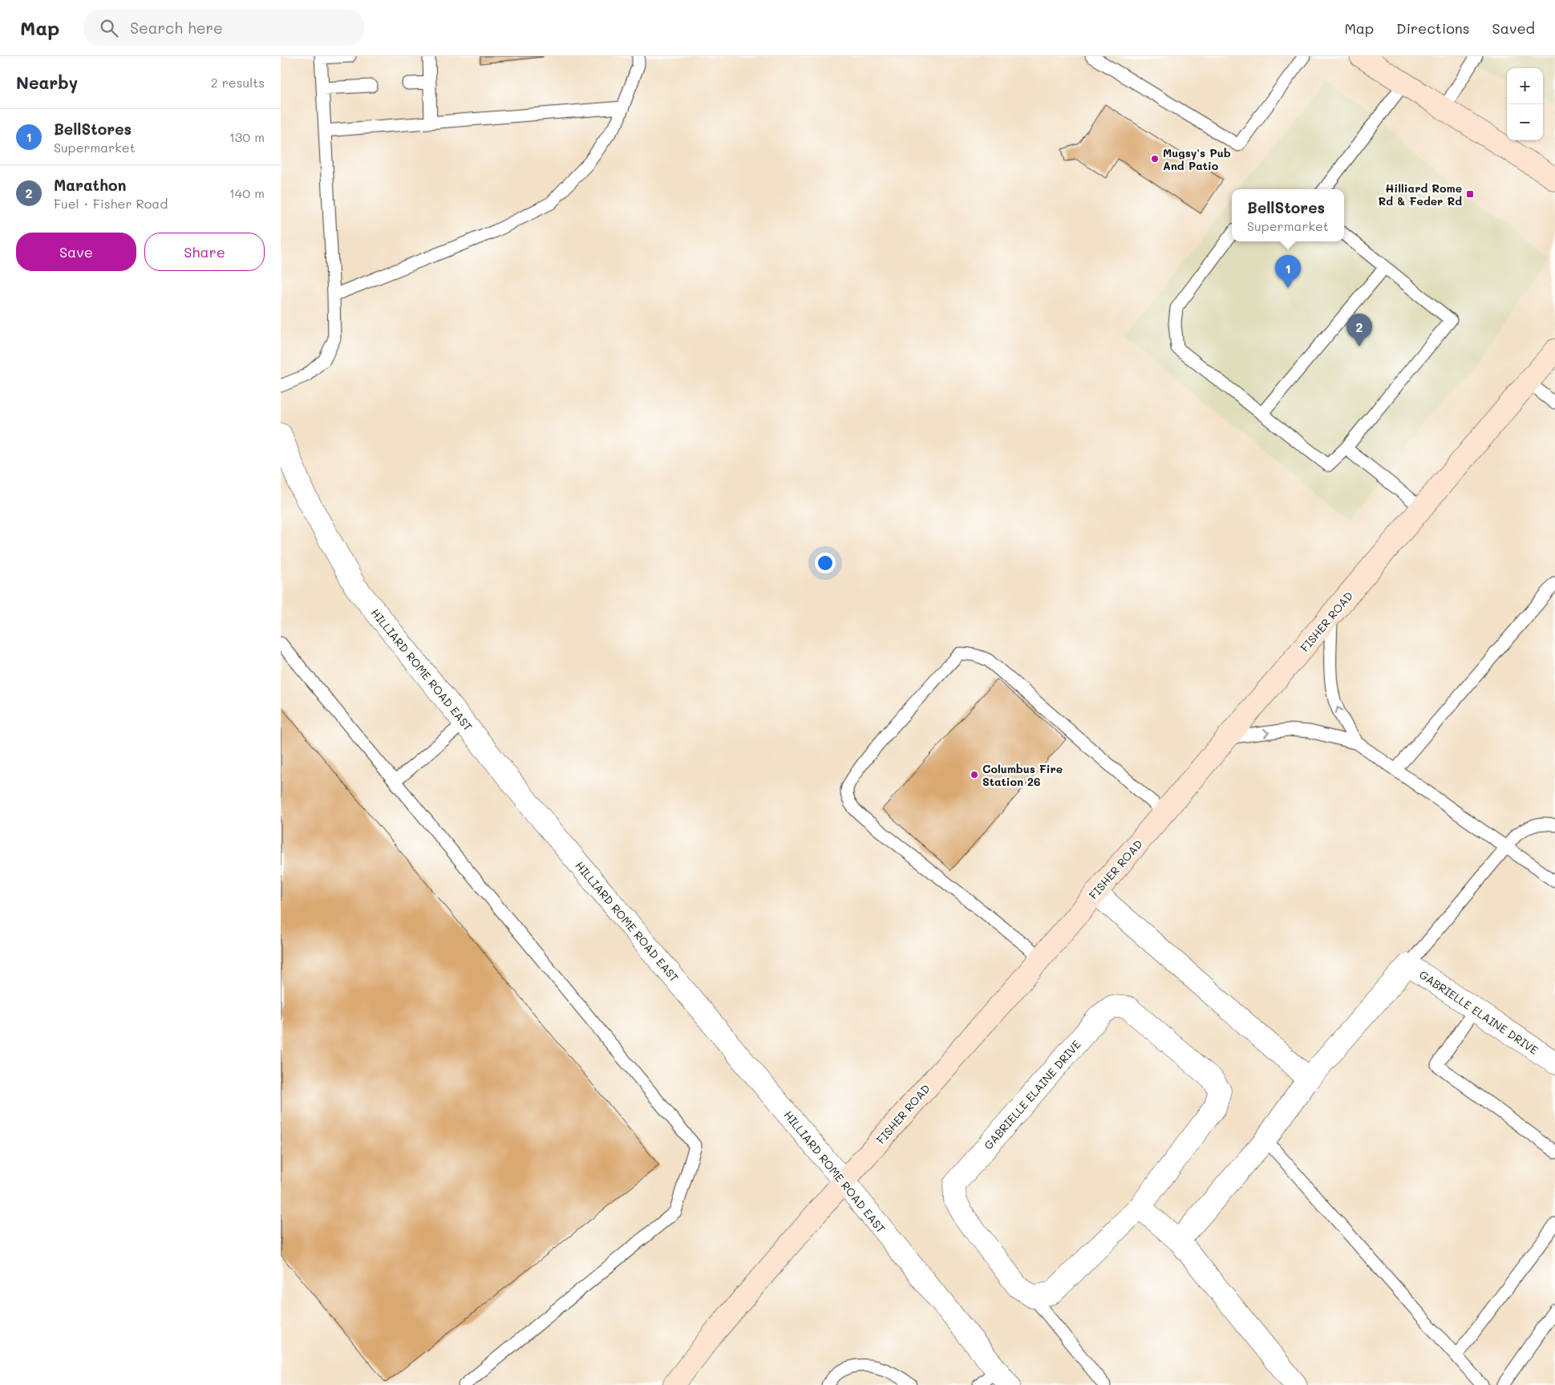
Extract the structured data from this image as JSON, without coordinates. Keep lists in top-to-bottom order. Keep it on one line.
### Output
{"streets":{"main road":["FISHER ROAD"],"street":["HILLIARD ROME ROAD EAST","GABRIELLE ELAINE DRIVE"]},"crossings":[["FISHER ROAD","HILLIARD ROME ROAD EAST"]],"places":{"other":["Mugsy's Pub And Patio","Columbus Fire Station 26"],"transit":["Hilliard Rome Rd & Feder Rd"]},"page":{"header":"Map","search":"Search here","nav":["Map","Directions","Saved"],"heading":["Nearby","2 results"],"map_buttons":["+","−"],"list":[{"mark":"1","name":"BellStores","note":"Supermarket","value":"130 m"},{"mark":"2","name":"Marathon","note":"Fuel · Fisher Road","value":"140 m"}],"popup":["BellStores","Supermarket"],"buttons":["Save","Share"],"pins":["1","2"]}}
